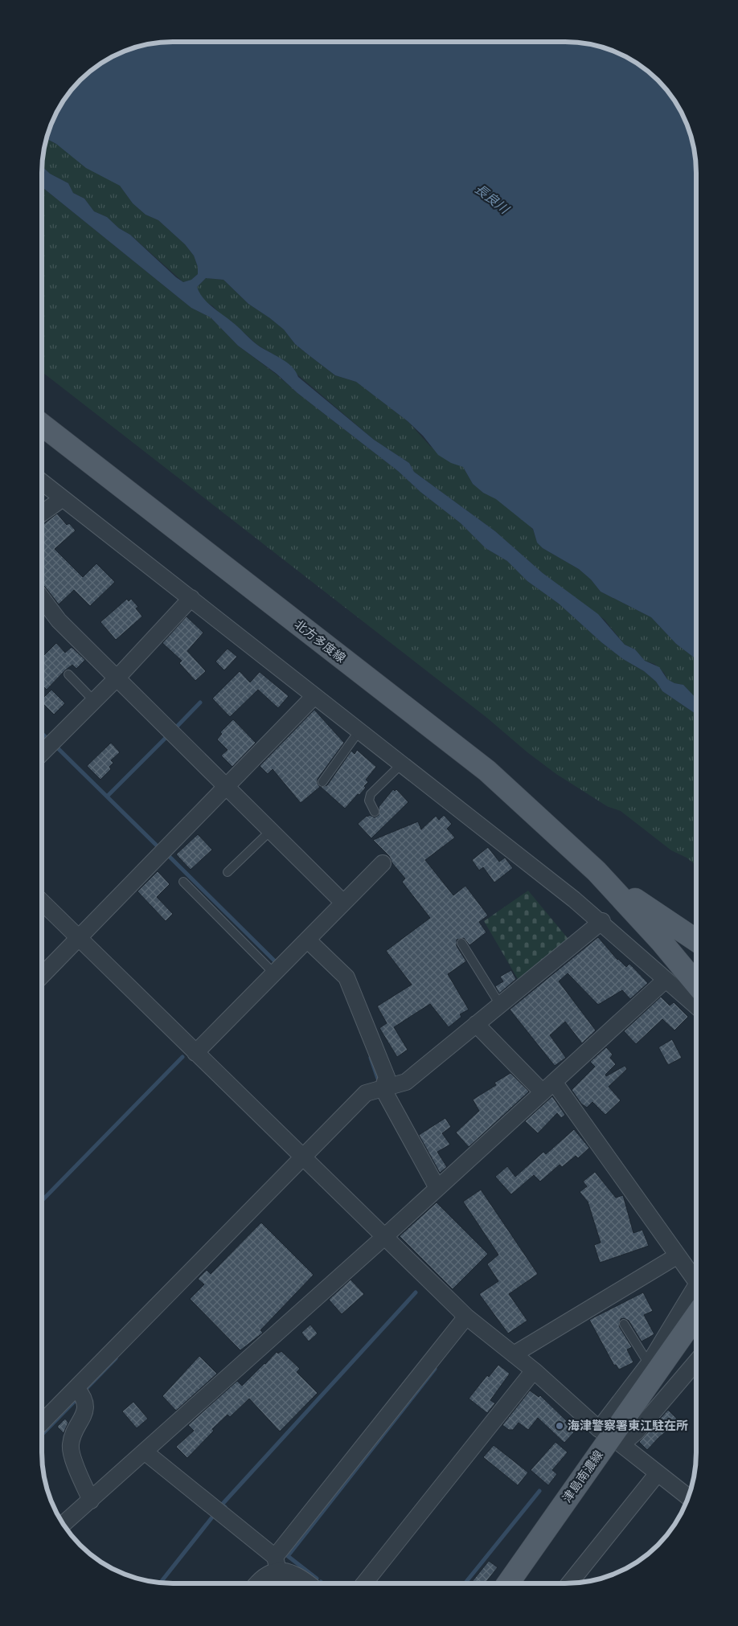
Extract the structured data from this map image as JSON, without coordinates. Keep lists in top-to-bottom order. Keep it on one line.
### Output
{"streets":{"main road":["北方多度線","津島南濃線"]},"water":["長良川"],"places":["海津警察署東江駐在所"]}
